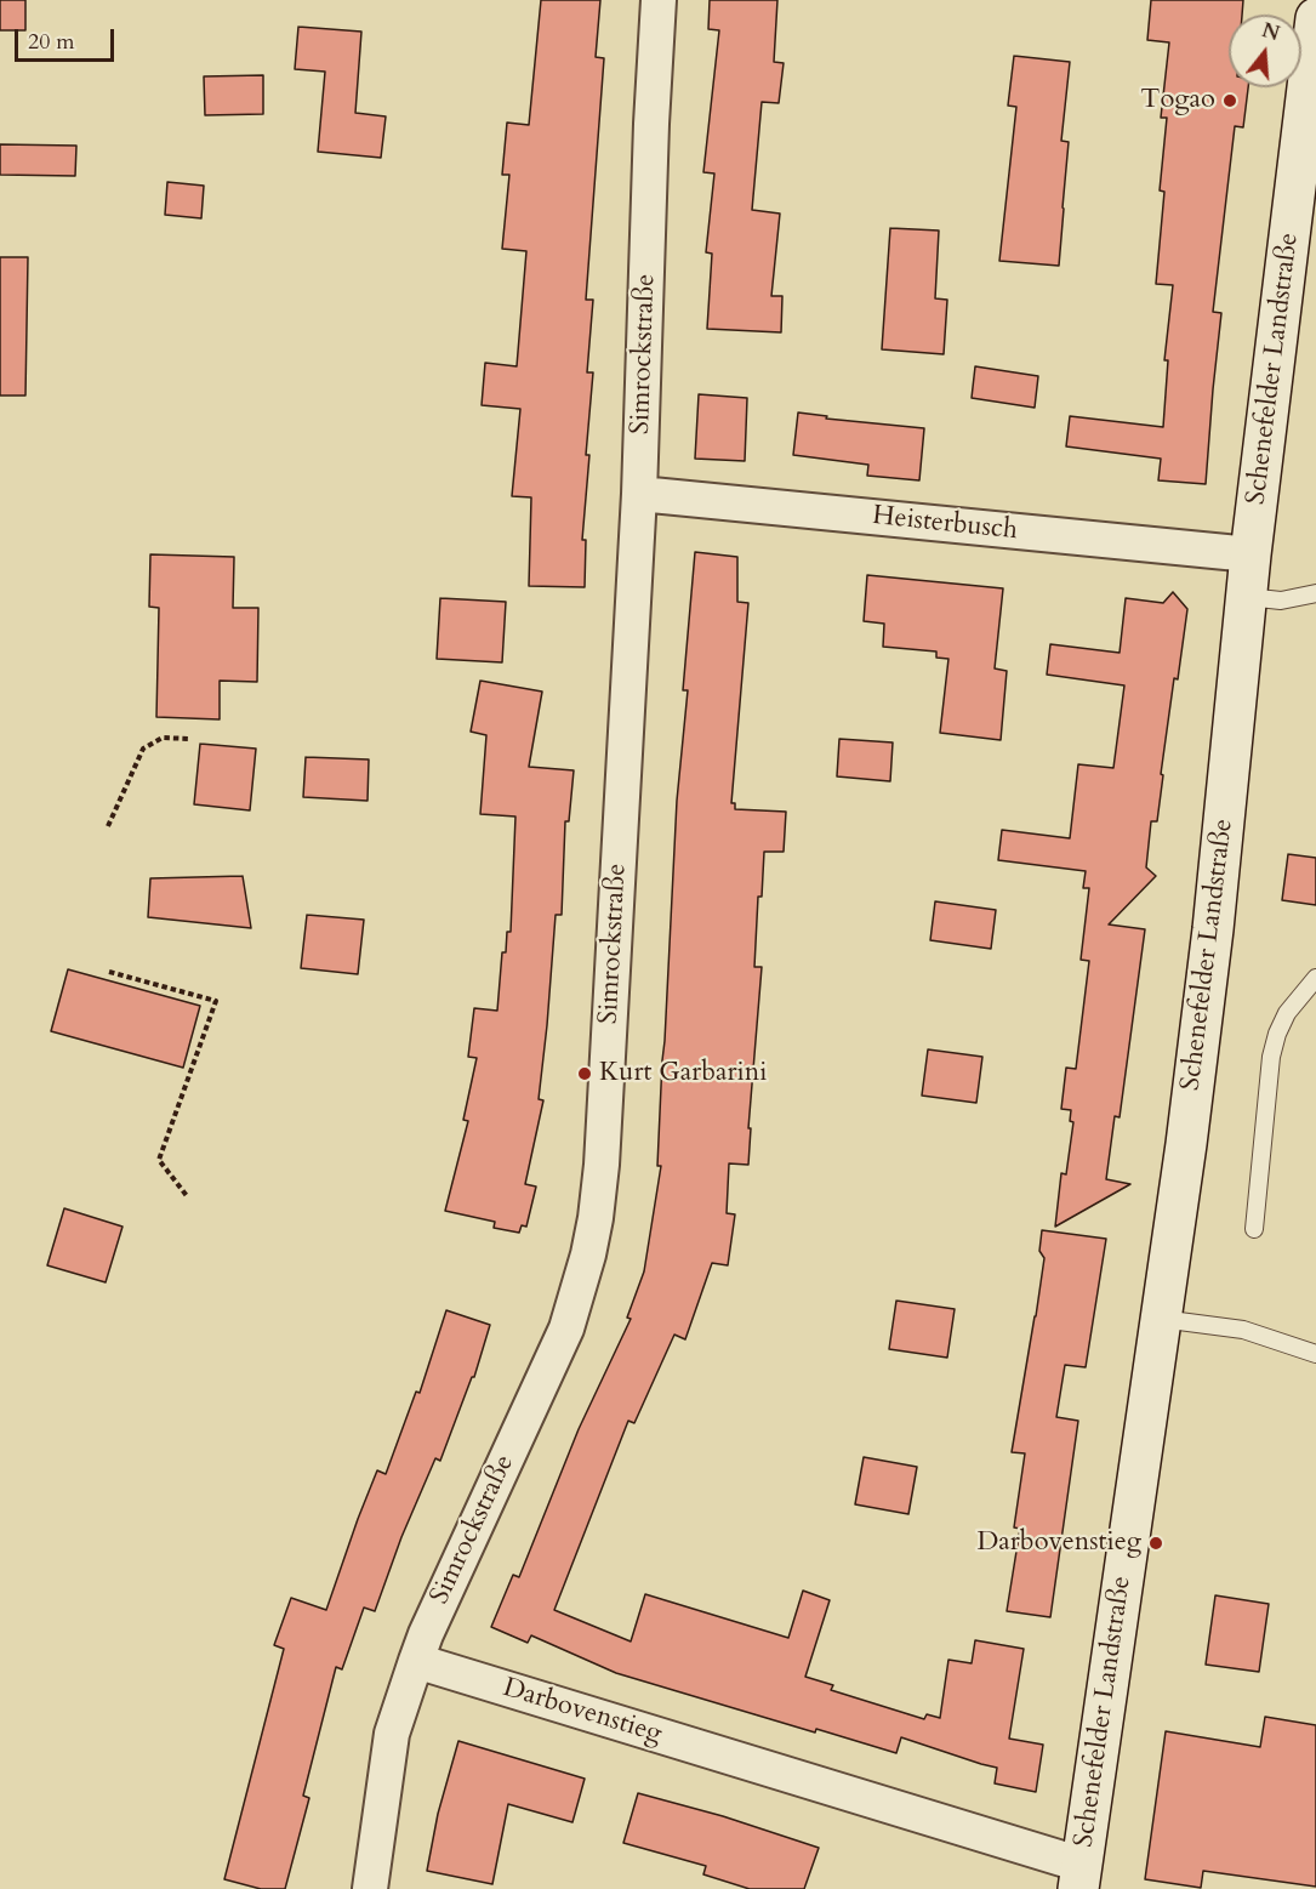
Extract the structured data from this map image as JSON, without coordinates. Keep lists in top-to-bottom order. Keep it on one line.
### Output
{"streets":{"street":["Simrockstraße","Schenefelder Landstraße","Heisterbusch","Darbovenstieg"]},"crossings":[["Simrockstraße","Heisterbusch"],["Simrockstraße","Darbovenstieg"],["Schenefelder Landstraße","Heisterbusch"],["Schenefelder Landstraße","Darbovenstieg"]],"places":["Togao","Kurt Garbarini","Darbovenstieg"],"scale_bar":"20 m","north":"top"}
